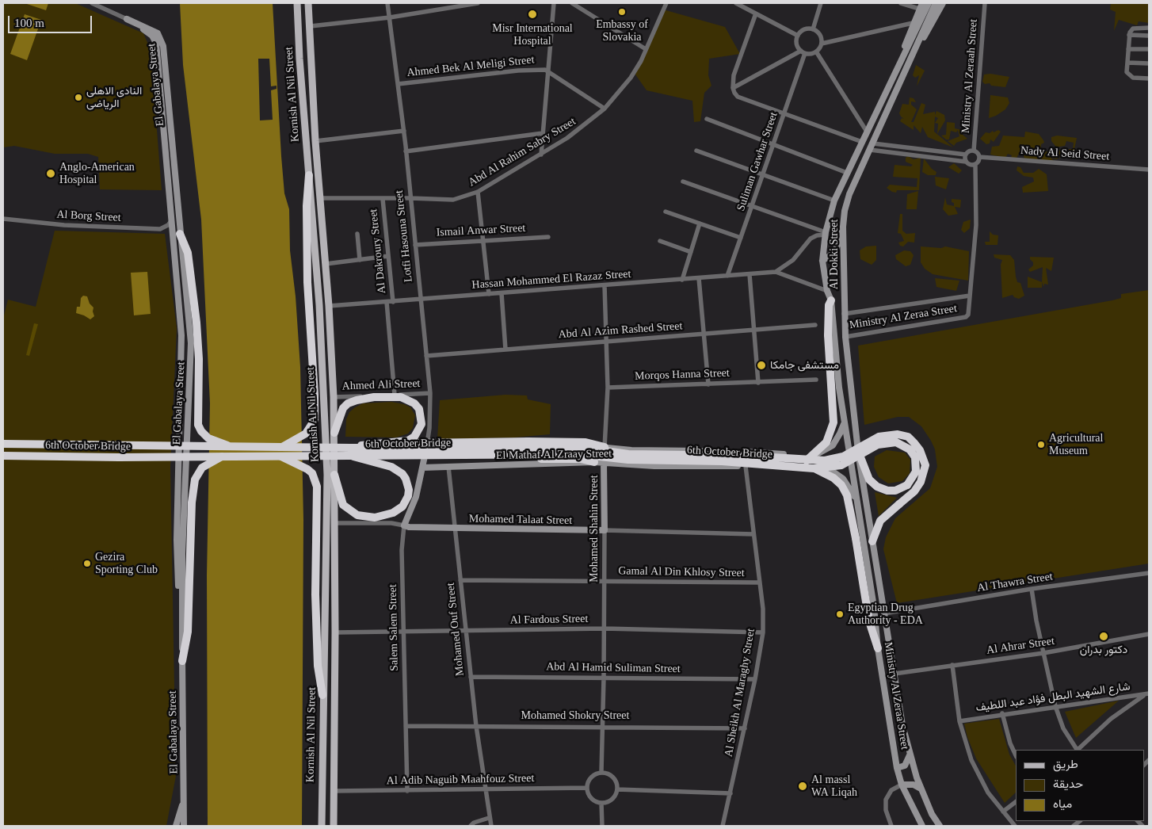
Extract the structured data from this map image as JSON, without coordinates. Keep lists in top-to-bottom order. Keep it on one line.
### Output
{"streets":{"highway":["6th October Bridge"],"main road":["Kornish Al Nil Street"],"street":["Ahmed Bek Al Meligi Street","Ministry Al Zeraah Street","El Gabalaya Street","Abd Al Rahim Sabry Street","Nady Al Seid Street","Suliman Gawhar Street","Al Borg Street","Ismail Anwar Street","Lotfi Hasouna Street","Al Dakroury Street","Al Dokki Street","Hassan Mohammed El Razaz Street","Ministry Al Zeraa Street","Abd Al Azim Rashed Street","Morqos Hanna Street","Ahmed Ali Street","El Mathaf Al Zraay Street","Mohamed Talaat Street","Mohamed Shahin Street","Gamal Al Din Khlosy Street","Al Thawra Street","Al Fardous Street","Salem Salem Street","Mohamed Ouf Street","Al Ahrar Street","Abd Al Hamid Suliman Street","Al Sheikh Al Maraghy Street","شارع الشهيد البطل فؤاد عبد اللطيف","Mohamed Shokry Street","Al Adib Naguib Maahfouz Street"]},"crossings":[["Ahmed Bek Al Meligi Street","Abd Al Rahim Sabry Street"],["Ahmed Bek Al Meligi Street","Lotfi Hasouna Street"],["Ministry Al Zeraah Street","Nady Al Seid Street"],["Ministry Al Zeraah Street","Ministry Al Zeraa Street"],["El Gabalaya Street","Al Borg Street"],["Kornish Al Nil Street","Abd Al Rahim Sabry Street"],["Kornish Al Nil Street","Hassan Mohammed El Razaz Street"],["Kornish Al Nil Street","Ahmed Ali Street"],["Kornish Al Nil Street","Mohamed Talaat Street"],["Kornish Al Nil Street","Al Fardous Street"],["Kornish Al Nil Street","Al Adib Naguib Maahfouz Street"],["Abd Al Rahim Sabry Street","Lotfi Hasouna Street"],["Abd Al Rahim Sabry Street","Al Dakroury Street"],["Nady Al Seid Street","Ministry Al Zeraa Street"],["Suliman Gawhar Street","Hassan Mohammed El Razaz Street"],["Ismail Anwar Street","Lotfi Hasouna Street"],["Lotfi Hasouna Street","Hassan Mohammed El Razaz Street"],["Lotfi Hasouna Street","Abd Al Azim Rashed Street"],["Lotfi Hasouna Street","Ahmed Ali Street"],["Lotfi Hasouna Street","El Mathaf Al Zraay Street"],["Lotfi Hasouna Street","Salem Salem Street"],["Al Dakroury Street","Hassan Mohammed El Razaz Street"],["Al Dokki Street","Hassan Mohammed El Razaz Street"],["Al Dokki Street","Ministry Al Zeraa Street"],["Al Dokki Street","El Mathaf Al Zraay Street"],["Hassan Mohammed El Razaz Street","Mohamed Shahin Street"],["Ministry Al Zeraa Street","6th October Bridge"],["Ministry Al Zeraa Street","El Mathaf Al Zraay Street"],["Ministry Al Zeraa Street","Al Thawra Street"],["Ministry Al Zeraa Street","Al Ahrar Street"],["Abd Al Azim Rashed Street","Mohamed Shahin Street"],["Morqos Hanna Street","Mohamed Shahin Street"],["El Mathaf Al Zraay Street","Mohamed Shahin Street"],["El Mathaf Al Zraay Street","Salem Salem Street"],["El Mathaf Al Zraay Street","Mohamed Ouf Street"],["El Mathaf Al Zraay Street","Al Sheikh Al Maraghy Street"],["Mohamed Talaat Street","Mohamed Shahin Street"],["Mohamed Talaat Street","Salem Salem Street"],["Mohamed Talaat Street","Mohamed Ouf Street"],["Mohamed Talaat Street","Al Sheikh Al Maraghy Street"],["Mohamed Shahin Street","Gamal Al Din Khlosy Street"],["Mohamed Shahin Street","Al Fardous Street"],["Mohamed Shahin Street","Abd Al Hamid Suliman Street"],["Mohamed Shahin Street","Mohamed Shokry Street"],["Mohamed Shahin Street","Al Adib Naguib Maahfouz Street"],["Gamal Al Din Khlosy Street","Mohamed Ouf Street"],["Gamal Al Din Khlosy Street","Al Sheikh Al Maraghy Street"],["Al Fardous Street","Salem Salem Street"],["Al Fardous Street","Mohamed Ouf Street"],["Al Fardous Street","Al Sheikh Al Maraghy Street"],["Salem Salem Street","Mohamed Shokry Street"],["Salem Salem Street","Al Adib Naguib Maahfouz Street"],["Mohamed Ouf Street","Abd Al Hamid Suliman Street"],["Mohamed Ouf Street","Mohamed Shokry Street"],["Mohamed Ouf Street","Al Adib Naguib Maahfouz Street"],["Abd Al Hamid Suliman Street","Al Sheikh Al Maraghy Street"],["Al Sheikh Al Maraghy Street","Mohamed Shokry Street"]],"places":["Embassy of Slovakia","Misr International Hospital","النادى الاهلى الرياضى","Anglo-American Hospital","مستشفى جامكا","Agricultural Museum","Gezira Sporting Club","Egyptian Drug Authority - EDA","دكتور بدران","Al massl WA Liqah"],"legend":["طريق","حديقة","مياه"],"scale_bar":"100 m"}
